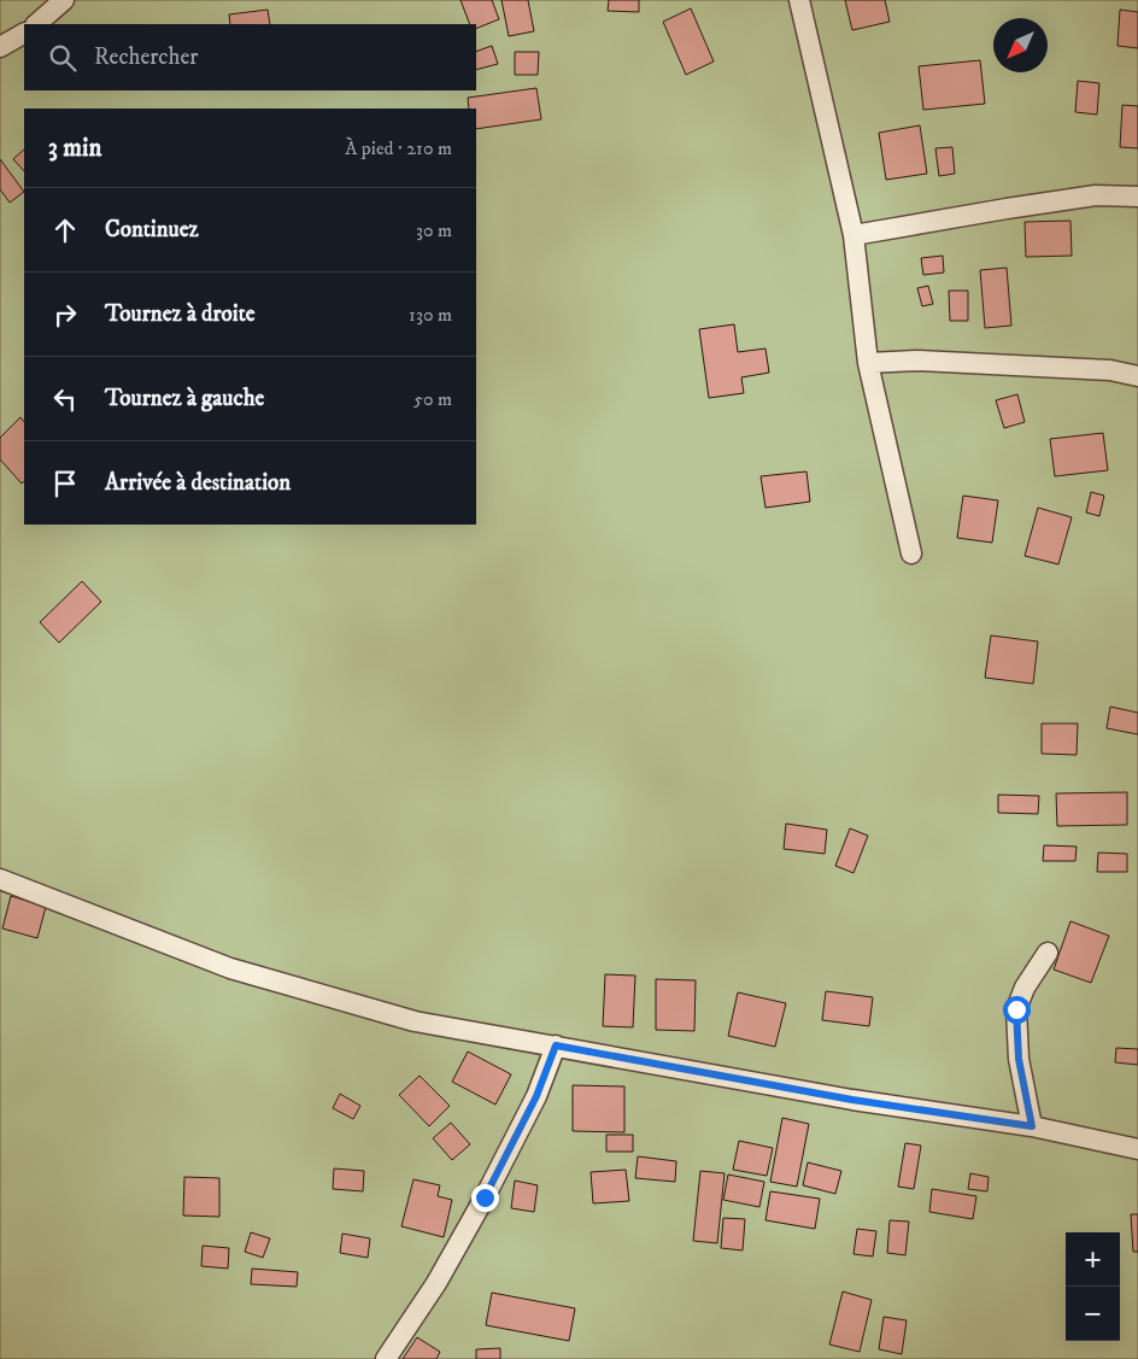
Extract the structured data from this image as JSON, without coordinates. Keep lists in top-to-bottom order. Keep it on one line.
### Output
{"north":"bottom left","page":{"search":"Rechercher","heading":["3 min","À pied · 210 m"],"list":[["Continuez","30 m"],["Tournez à droite","130 m"],["Tournez à gauche","50 m"],"Arrivée à destination"],"map_buttons":["+","−"]}}
